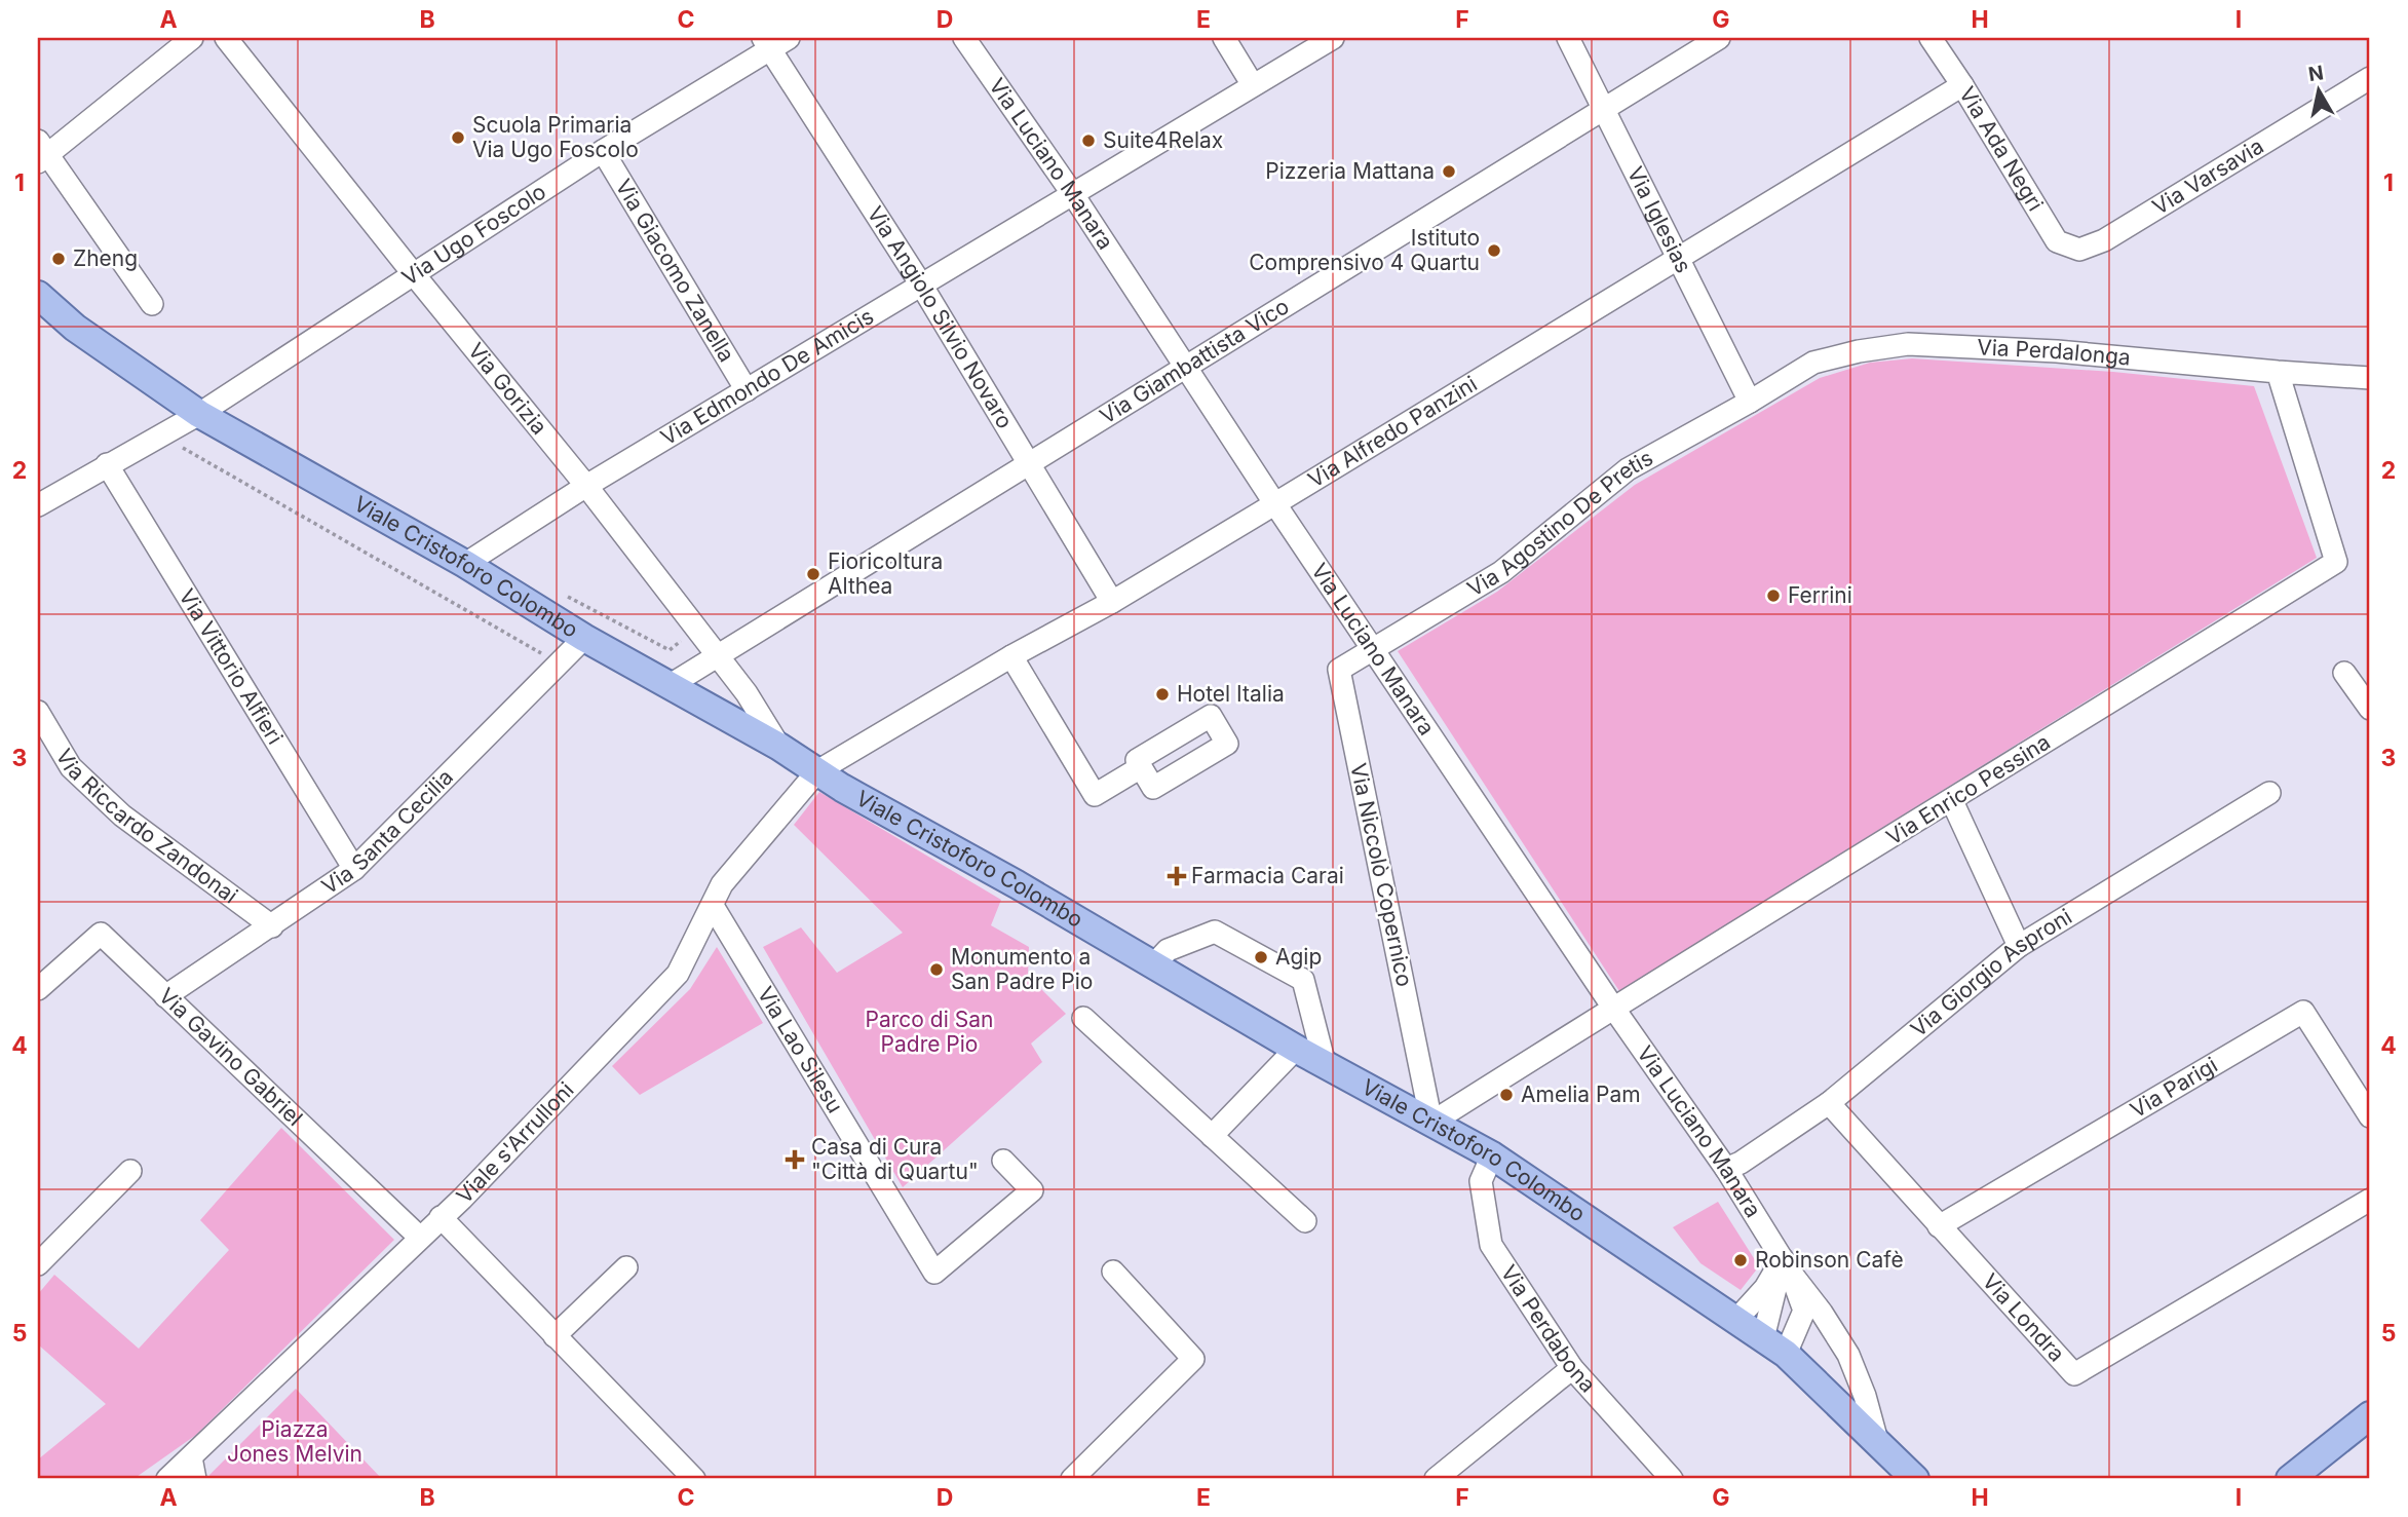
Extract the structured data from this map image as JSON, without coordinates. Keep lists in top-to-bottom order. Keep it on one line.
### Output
{"streets":{"main road":["Viale Cristoforo Colombo"],"street":["Via Ada Negri","Via Luciano Manara","Via Varsavia","Via Iglesias","Via Ugo Foscolo","Via Giacomo Zanella","Via Angiolo Silvio Novaro","Via Perdalonga","Via Giambattista Vico","Via Edmondo De Amicis","Via Gorizia","Via Alfredo Panzini","Via Agostino De Pretis","Via Vittorio Alfieri","Via Enrico Pessina","Via Riccardo Zandonai","Via Santa Cecilia","Via Niccolò Copernico","Via Giorgio Asproni","Via Lao Silesu","Via Gavino Gabriel","Via Parigi","Viale s'Arrulloni","Via Londra","Via Perdabona"]},"crossings":[["Via Ada Negri","Via Varsavia"],["Via Ada Negri","Via Alfredo Panzini"],["Via Luciano Manara","Via Giambattista Vico"],["Via Luciano Manara","Via Edmondo De Amicis"],["Via Luciano Manara","Via Alfredo Panzini"],["Via Luciano Manara","Via Agostino De Pretis"],["Via Luciano Manara","Viale Cristoforo Colombo"],["Via Luciano Manara","Via Enrico Pessina"],["Via Luciano Manara","Via Niccolò Copernico"],["Via Luciano Manara","Via Giorgio Asproni"],["Via Iglesias","Via Perdalonga"],["Via Iglesias","Via Giambattista Vico"],["Via Iglesias","Via Alfredo Panzini"],["Via Iglesias","Via Agostino De Pretis"],["Via Ugo Foscolo","Via Giacomo Zanella"],["Via Ugo Foscolo","Via Angiolo Silvio Novaro"],["Via Ugo Foscolo","Via Gorizia"],["Via Ugo Foscolo","Viale Cristoforo Colombo"],["Via Ugo Foscolo","Via Vittorio Alfieri"],["Via Giacomo Zanella","Via Edmondo De Amicis"],["Via Angiolo Silvio Novaro","Via Giambattista Vico"],["Via Angiolo Silvio Novaro","Via Edmondo De Amicis"],["Via Angiolo Silvio Novaro","Via Alfredo Panzini"],["Via Perdalonga","Via Agostino De Pretis"],["Via Perdalonga","Via Enrico Pessina"],["Via Giambattista Vico","Via Gorizia"],["Via Giambattista Vico","Viale Cristoforo Colombo"],["Via Edmondo De Amicis","Via Gorizia"],["Via Edmondo De Amicis","Viale Cristoforo Colombo"],["Via Gorizia","Viale Cristoforo Colombo"],["Via Alfredo Panzini","Viale Cristoforo Colombo"],["Via Alfredo Panzini","Viale s'Arrulloni"],["Via Agostino De Pretis","Via Niccolò Copernico"],["Viale Cristoforo Colombo","Via Enrico Pessina"],["Viale Cristoforo Colombo","Via Santa Cecilia"],["Viale Cristoforo Colombo","Via Niccolò Copernico"],["Viale Cristoforo Colombo","Viale s'Arrulloni"],["Viale Cristoforo Colombo","Via Perdabona"],["Via Vittorio Alfieri","Via Santa Cecilia"],["Via Enrico Pessina","Via Niccolò Copernico"],["Via Riccardo Zandonai","Via Santa Cecilia"],["Via Santa Cecilia","Via Gavino Gabriel"],["Via Giorgio Asproni","Via Londra"],["Via Lao Silesu","Viale s'Arrulloni"],["Via Gavino Gabriel","Viale s'Arrulloni"],["Via Parigi","Via Londra"]],"parks":["Parco di San Padre Pio","Piazza Jones Melvin"],"places":{"other":["Scuola Primaria Via Ugo Foscolo","Suite4Relax","Pizzeria Mattana","Istituto Comprensivo 4 Quartu","Zheng","Fioricoltura Althea","Ferrini","Hotel Italia","Agip","Monumento a San Padre Pio","Amelia Pam","Robinson Cafè"],"health":["Farmacia Carai","Casa di Cura \"Città di Quartu\""]},"north":"top","grid":{"columns":["A","B","C","D","E","F","G","H","I"],"rows":["1","2","3","4","5"]}}
